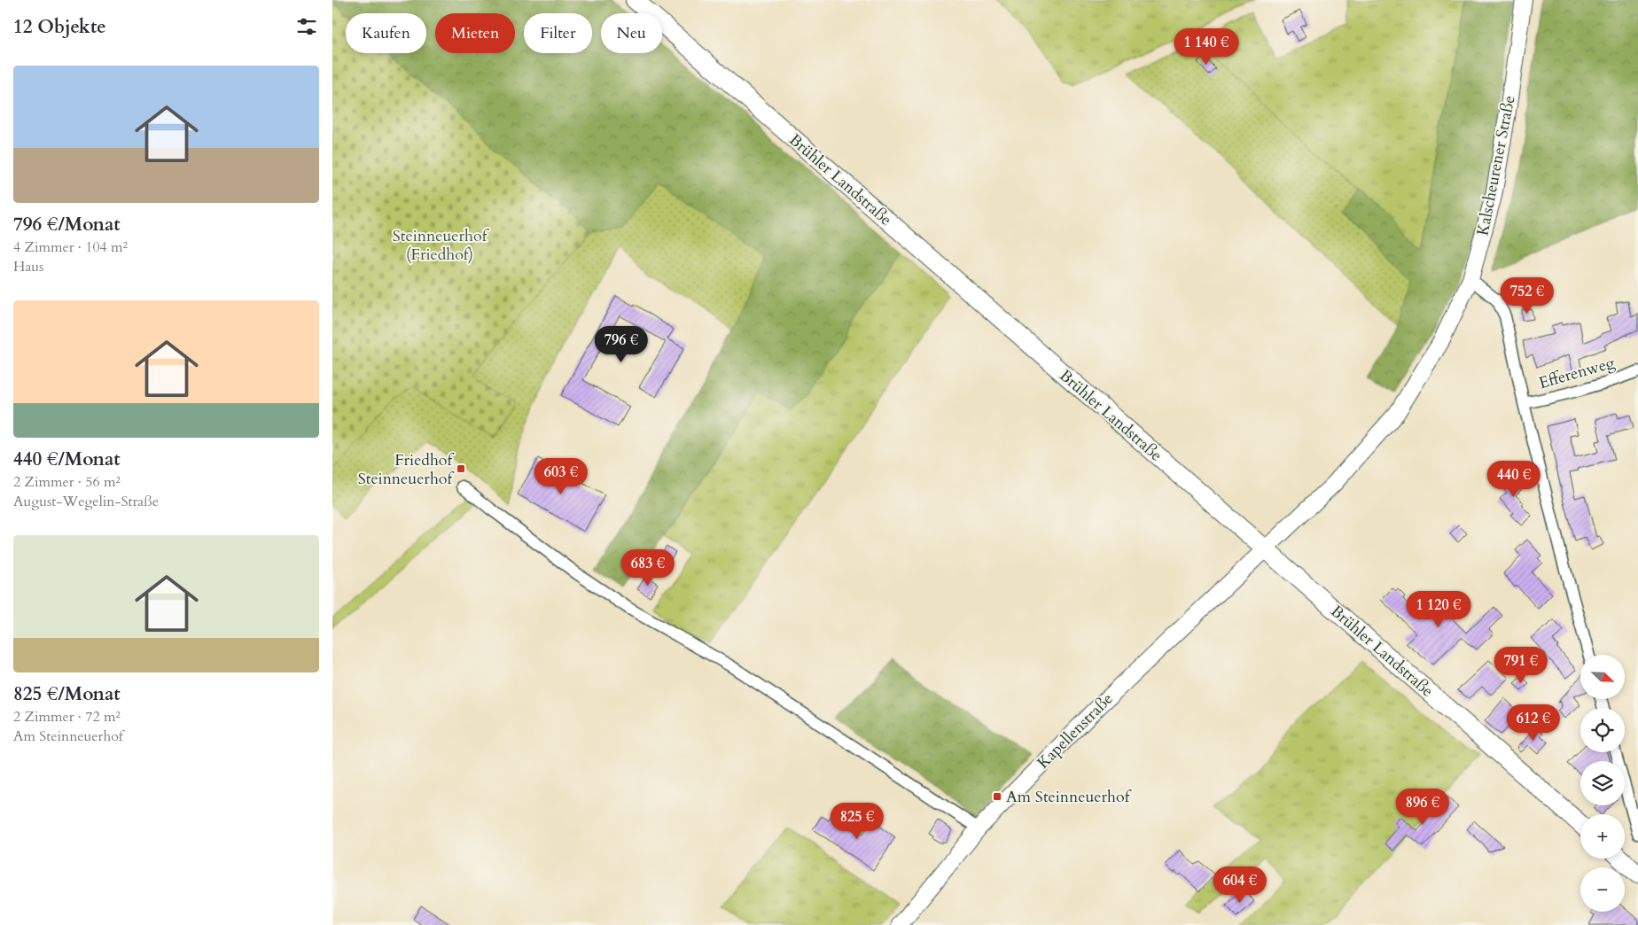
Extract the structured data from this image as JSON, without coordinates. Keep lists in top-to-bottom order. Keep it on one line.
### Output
{"streets":{"main road":["Kalscheurener Straße","Brühler Landstraße","Kapellenstraße"],"street":["Efferenweg"]},"crossings":[["Kalscheurener Straße","Brühler Landstraße"],["Kalscheurener Straße","Kapellenstraße"],["Brühler Landstraße","Kapellenstraße"]],"parks":["Steinneuerhof (Friedhof)"],"places":{"transit":["Friedhof Steinneuerhof","Am Steinneuerhof"]},"north":"bottom right","page":{"heading":"12 Objekte","chip":["Kaufen","Mieten","Filter","Neu"],"price":["1 140 €","752 €","796 €","603 €","440 €","683 €","1 120 €","791 €","612 €","896 €","825 €","604 €"],"list":[{"name":"796 €/Monat","note":"4 Zimmer · 104 m² · Haus"},{"name":"440 €/Monat","note":"2 Zimmer · 56 m² · August-Wegelin-Straße"},{"name":"825 €/Monat","note":"2 Zimmer · 72 m² · Am Steinneuerhof"}],"map_buttons":["+","−"]}}
